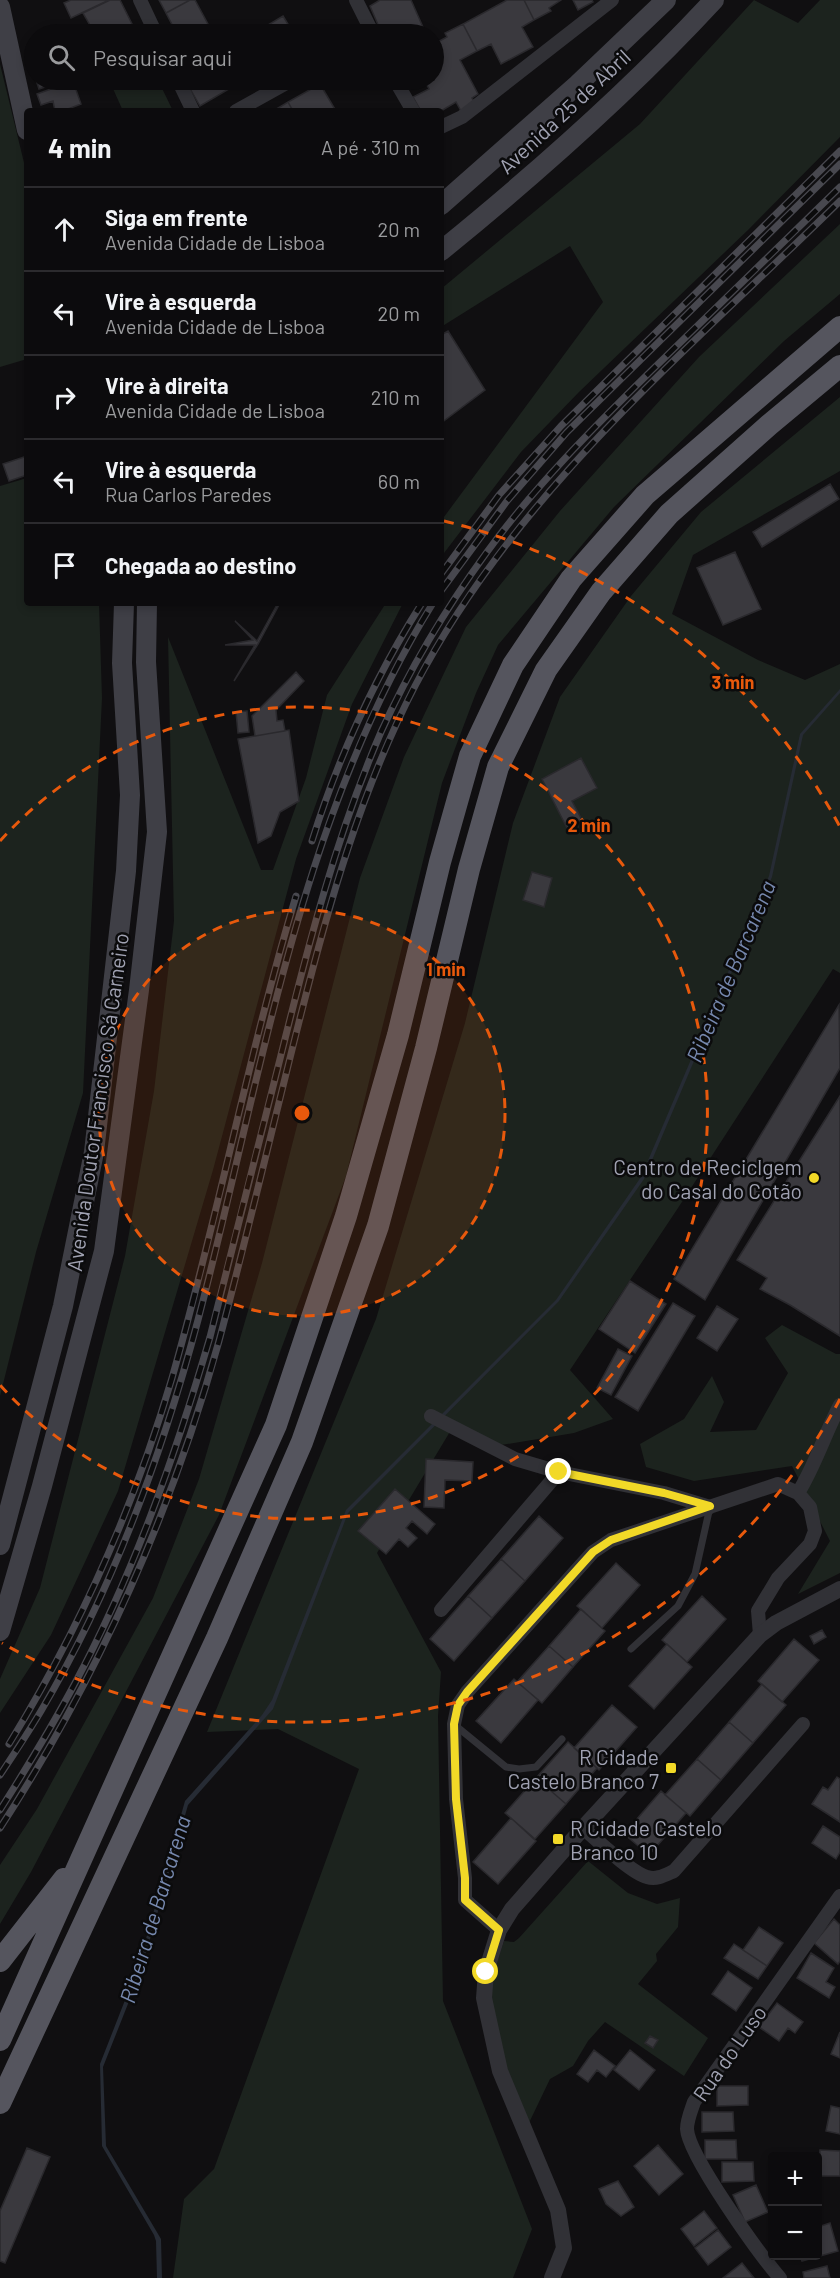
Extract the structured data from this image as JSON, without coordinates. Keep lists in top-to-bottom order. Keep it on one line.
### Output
{"streets":{"main road":["Avenida 25 de Abril","Avenida Doutor Francisco Sá Carneiro"],"street":["Rua do Luso"]},"water":["Ribeira de Barcarena"],"places":{"other":["Centro de Reciclgem do Casal do Cotão"],"transit":["R Cidade Castelo Branco 7","R Cidade Castelo Branco 10"]},"page":{"search":"Pesquisar aqui","heading":["4 min","A pé · 310 m"],"list":[["Siga em frente","Avenida Cidade de Lisboa","20 m"],["Vire à esquerda","Avenida Cidade de Lisboa","20 m"],["Vire à direita","Avenida Cidade de Lisboa","210 m"],["Vire à esquerda","Rua Carlos Paredes","60 m"],"Chegada ao destino"],"map_buttons":["+","−"]},"rings":["3 min","2 min","1 min"]}
